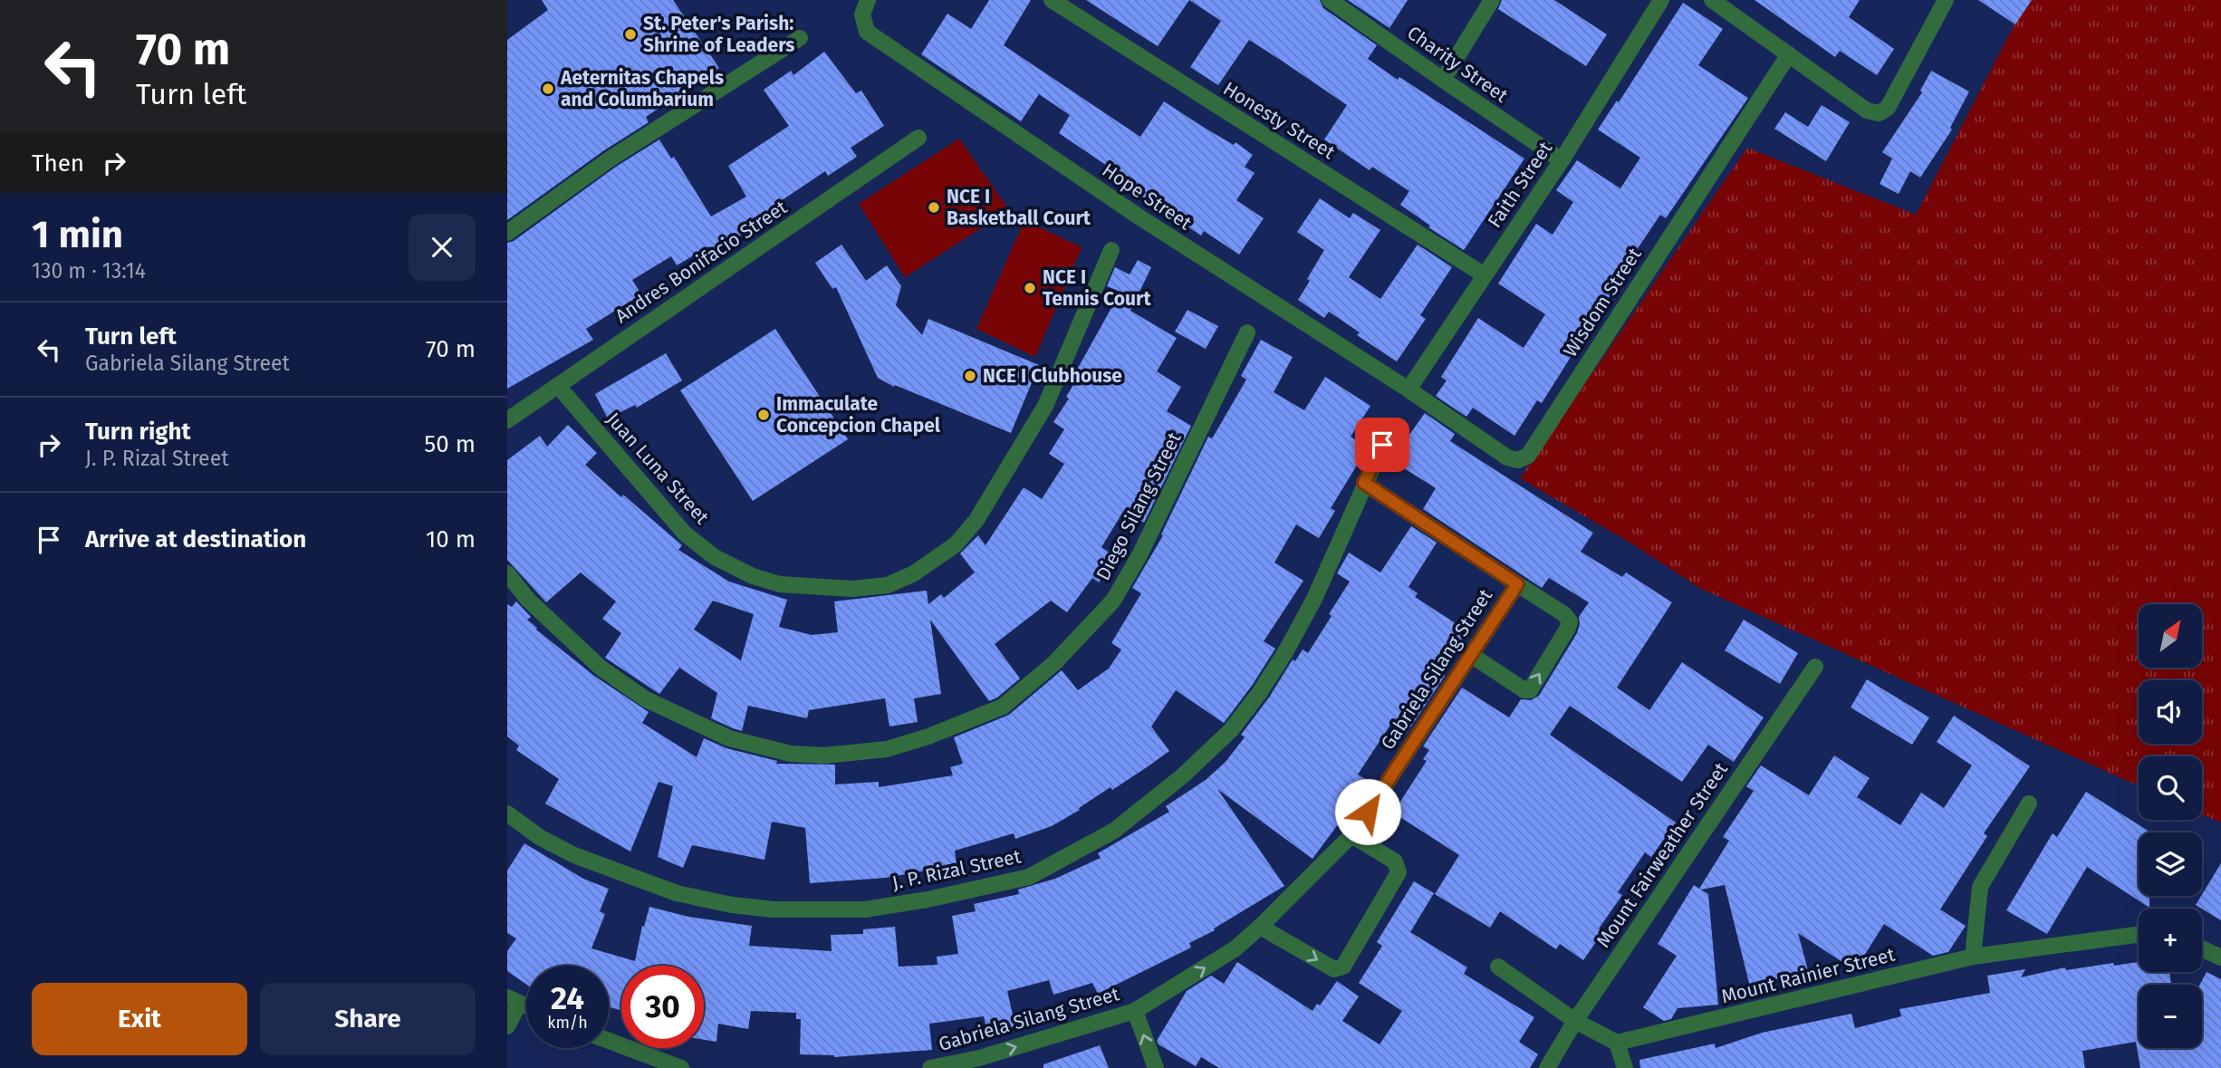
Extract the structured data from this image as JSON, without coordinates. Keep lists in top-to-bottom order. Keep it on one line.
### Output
{"streets":{"street":["Charity Street","Honesty Street","Faith Street","Hope Street","Andres Bonifacio Street","Wisdom Street","Juan Luna Street","Diego Silang Street","Gabriela Silang Street","Mount Fairweather Street","J. P. Rizal Street","Mount Rainier Street"]},"crossings":[["Charity Street","Faith Street"],["Honesty Street","Faith Street"],["Faith Street","Hope Street"],["Faith Street","Wisdom Street"],["Hope Street","Wisdom Street"],["Andres Bonifacio Street","Juan Luna Street"],["Gabriela Silang Street","J. P. Rizal Street"]],"one_way":["Gabriela Silang Street"],"places":["St. Peter's Parish: Shrine of Leaders","Aeternitas Chapels and Columbarium","NCE I Basketball Court","NCE I Tennis Court","NCE I Clubhouse","Immaculate Concepcion Chapel"],"north":"top right","page":{"turn":["70 m","Turn left"],"then":"Then","heading":["1 min","130 m · 13:14"],"list":[{"name":"Turn left","note":"Gabriela Silang Street","value":"70 m"},{"name":"Turn right","note":"J. P. Rizal Street","value":"50 m"},{"name":"Arrive at destination","value":"10 m"}],"map_buttons":["+","−"],"speed":"24 km/h","limit":"30","buttons":["Exit","Share"]}}
